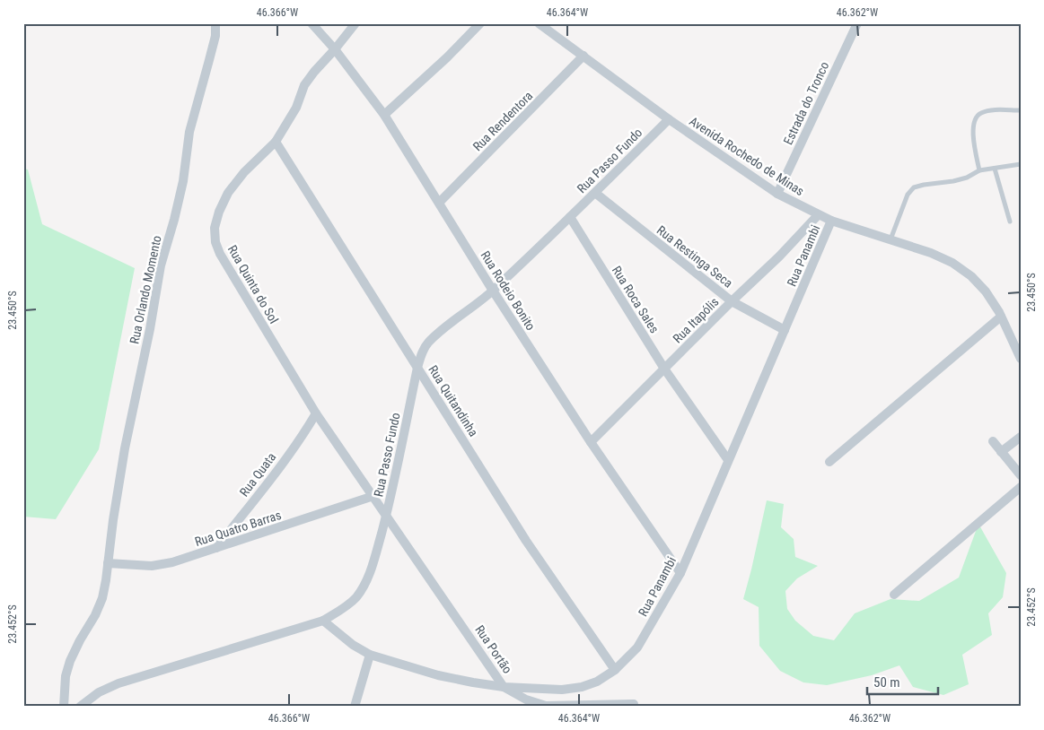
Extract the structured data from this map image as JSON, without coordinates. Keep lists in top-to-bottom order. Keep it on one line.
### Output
{"streets":{"street":["Estrada do Tronco","Rua Rendentora","Avenida Rochedo de Minas","Rua Passo Fundo","Rua Panambi","Rua Restinga Seca","Rua Quinta do Sol","Rua Orlando Momento","Rua Rodeio Bonito","Rua Roca Sales","Rua Itapólis","Rua Quitandinha","Rua Quata","Rua Quatro Barras","Rua Portão"]},"crossings":[["Estrada do Tronco","Avenida Rochedo de Minas"],["Rua Rendentora","Avenida Rochedo de Minas"],["Rua Rendentora","Rua Rodeio Bonito"],["Avenida Rochedo de Minas","Rua Passo Fundo"],["Avenida Rochedo de Minas","Rua Panambi"],["Avenida Rochedo de Minas","Rua Itapólis"],["Rua Passo Fundo","Rua Panambi"],["Rua Passo Fundo","Rua Restinga Seca"],["Rua Passo Fundo","Rua Quinta do Sol"],["Rua Passo Fundo","Rua Rodeio Bonito"],["Rua Passo Fundo","Rua Roca Sales"],["Rua Passo Fundo","Rua Quitandinha"],["Rua Passo Fundo","Rua Portão"],["Rua Panambi","Rua Restinga Seca"],["Rua Panambi","Rua Rodeio Bonito"],["Rua Panambi","Rua Roca Sales"],["Rua Panambi","Rua Quitandinha"],["Rua Panambi","Rua Portão"],["Rua Restinga Seca","Rua Itapólis"],["Rua Quinta do Sol","Rua Rodeio Bonito"],["Rua Quinta do Sol","Rua Quitandinha"],["Rua Quinta do Sol","Rua Quata"],["Rua Quinta do Sol","Rua Quatro Barras"],["Rua Quinta do Sol","Rua Portão"],["Rua Orlando Momento","Rua Quatro Barras"],["Rua Rodeio Bonito","Rua Itapólis"],["Rua Roca Sales","Rua Itapólis"],["Rua Quata","Rua Quatro Barras"]],"scale_bar":"50 m","coordinates":["46.366°W","46.364°W","46.362°W","23.450°S","23.452°S"]}
